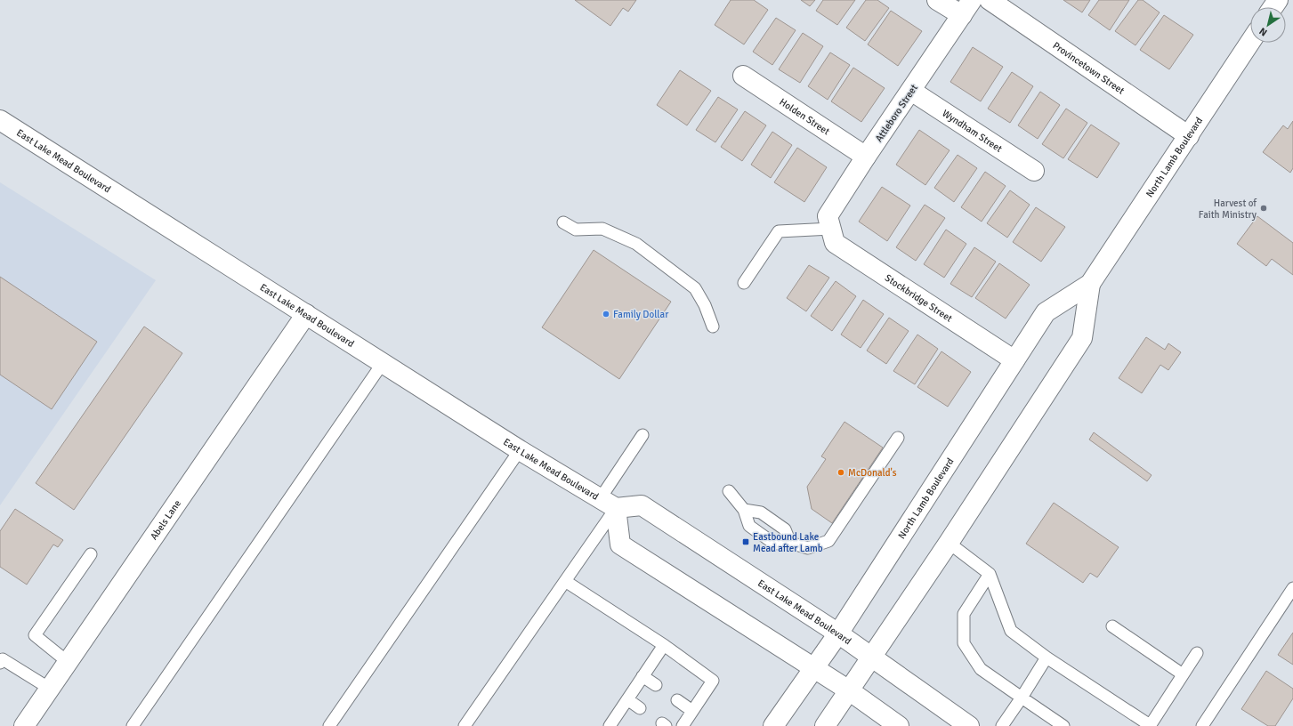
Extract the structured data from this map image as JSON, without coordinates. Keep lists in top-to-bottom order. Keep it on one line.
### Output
{"streets":{"main road":["Provincetown Street","Attleboro Street","Holden Street","Wyndham Street","North Lamb Boulevard","East Lake Mead Boulevard","Stockbridge Street","Abels Lane"]},"crossings":[["Provincetown Street","North Lamb Boulevard"],["Attleboro Street","Holden Street"],["Attleboro Street","Wyndham Street"],["Attleboro Street","Stockbridge Street"],["North Lamb Boulevard","East Lake Mead Boulevard"],["North Lamb Boulevard","Stockbridge Street"],["East Lake Mead Boulevard","Abels Lane"]],"places":{"other":["Harvest of Faith Ministry","Family Dollar","McDonald's"],"transit":["Eastbound Lake Mead after Lamb"]},"north":"bottom left"}
